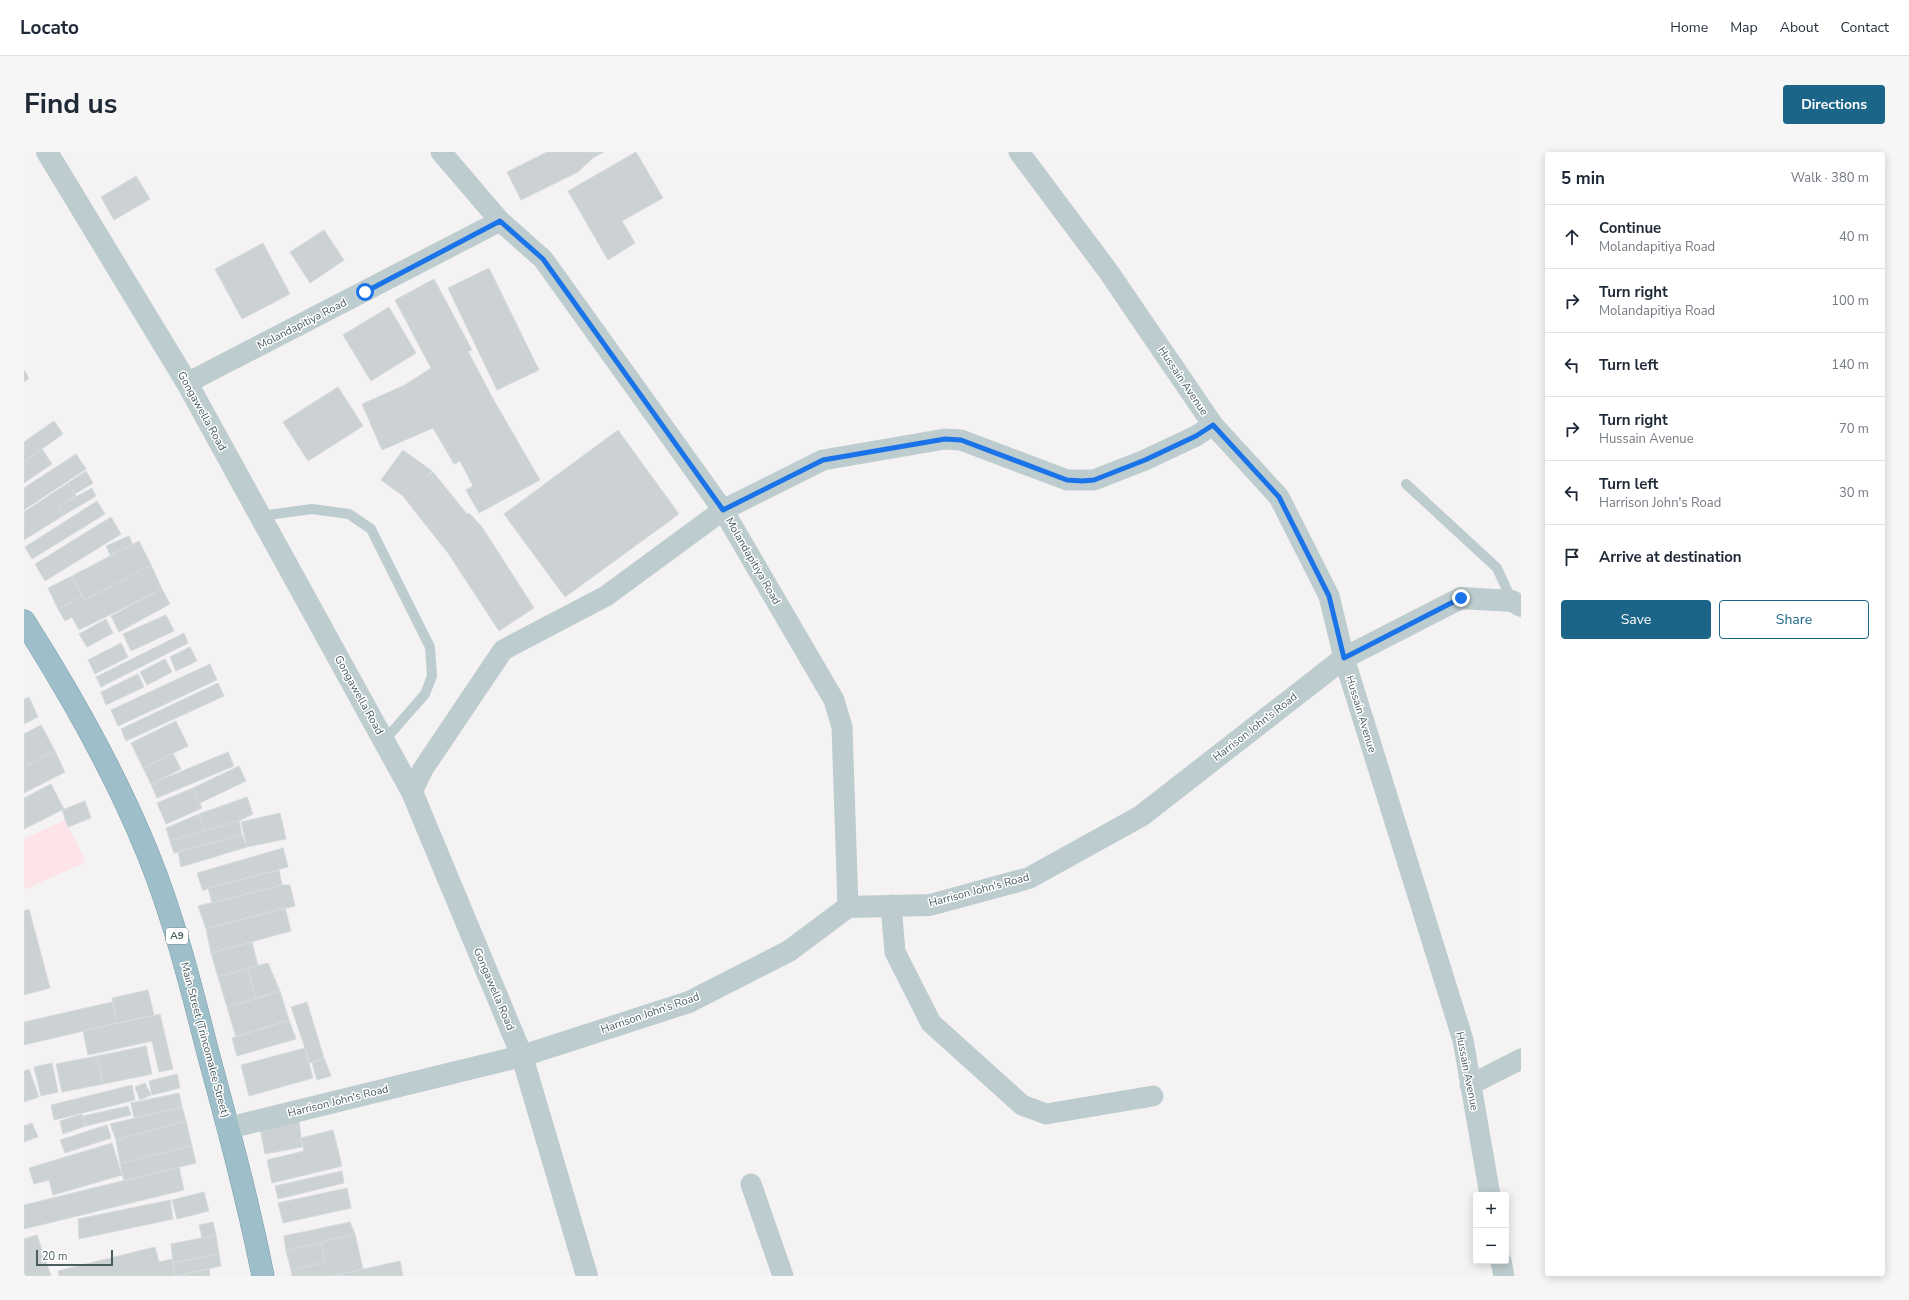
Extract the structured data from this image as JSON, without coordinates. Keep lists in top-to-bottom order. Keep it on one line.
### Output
{"streets":{"highway":["A9","Main Street (Trincomalee Street)"],"street":["Molandapitiya Road","Hussain Avenue","Gongawella Road","Harrison John's Road"]},"crossings":[["Molandapitiya Road","Gongawella Road"],["Molandapitiya Road","Harrison John's Road"],["Hussain Avenue","Harrison John's Road"],["Gongawella Road","Harrison John's Road"],["Harrison John's Road","Main Street (Trincomalee Street)"]],"scale_bar":"20 m","page":{"header":"Locato","nav":["Home","Map","About","Contact"],"title":"Find us","buttons":["Directions",["Save","Share"]],"heading":["5 min","Walk · 380 m"],"list":[["Continue","Molandapitiya Road","40 m"],["Turn right","Molandapitiya Road","100 m"],["Turn left","140 m"],["Turn right","Hussain Avenue","70 m"],["Turn left","Harrison John's Road","30 m"],"Arrive at destination"],"map_buttons":["+","−"],"scale":"20 m"}}
